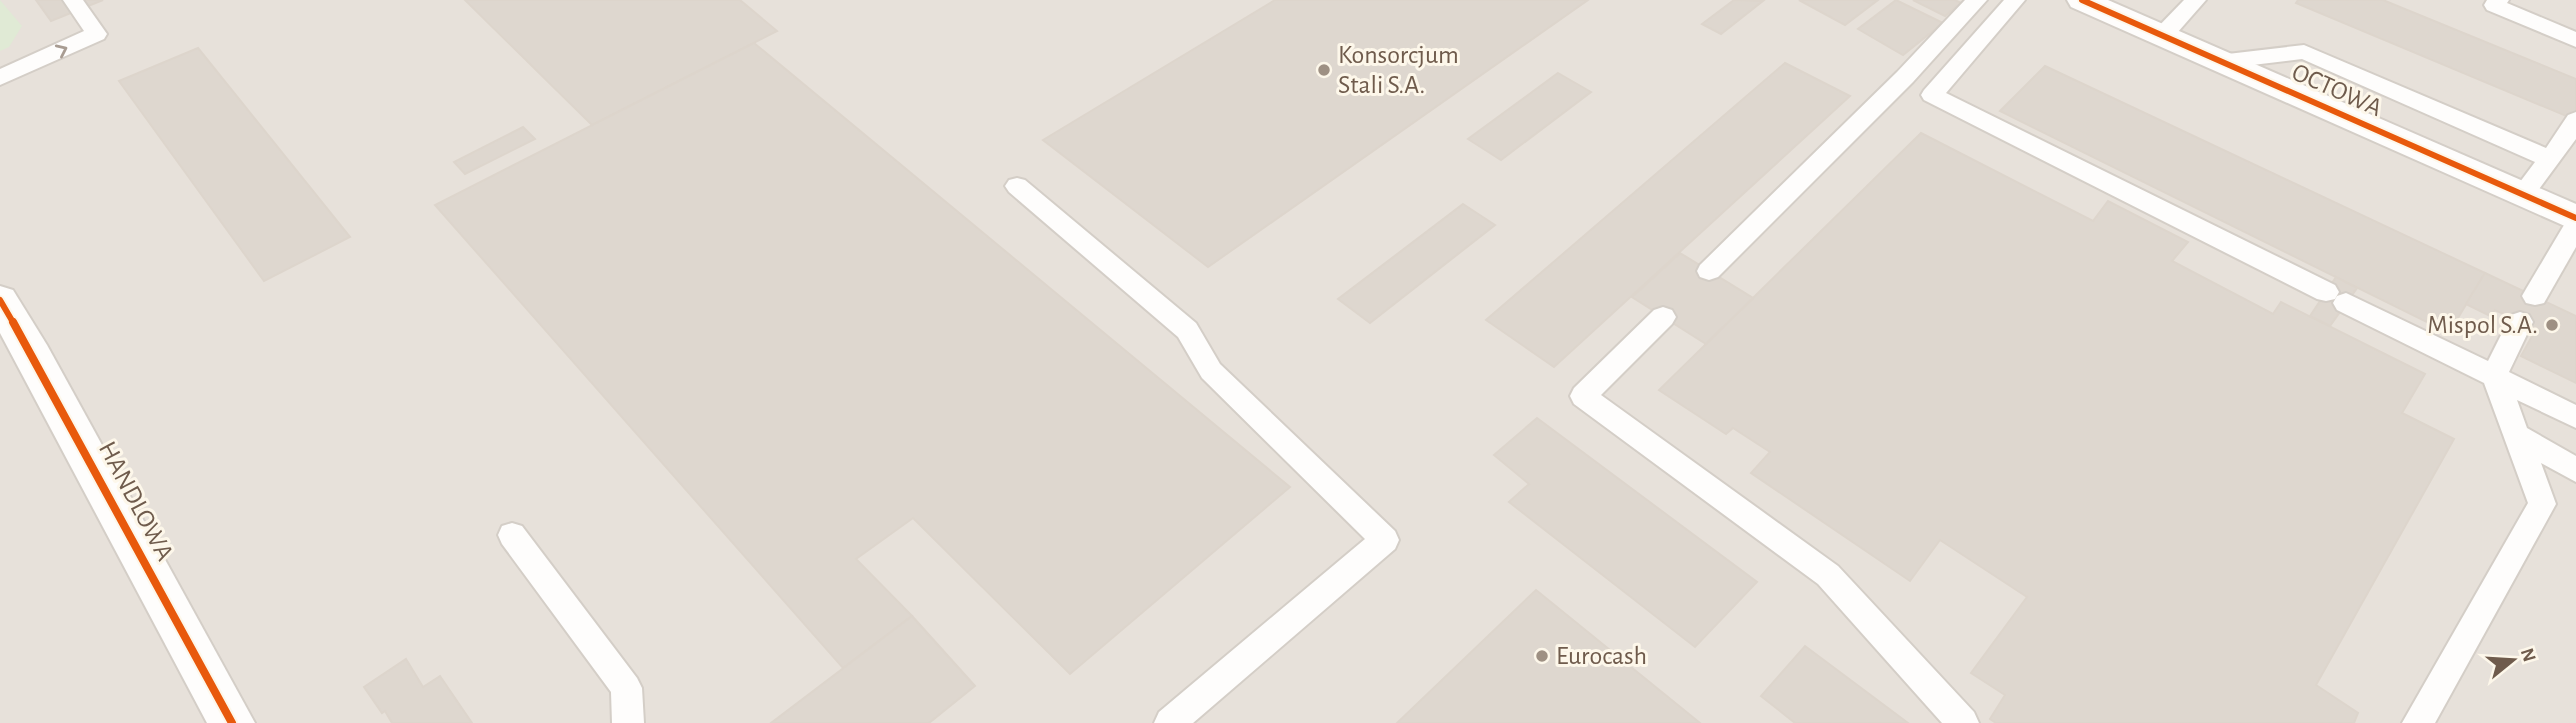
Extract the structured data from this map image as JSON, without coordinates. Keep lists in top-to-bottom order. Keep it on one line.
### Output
{"streets":{"street":["OCTOWA","HANDLOWA"]},"places":["Konsorcjum Stali S.A.","Mispol S.A.","Eurocash"],"north":"right"}
